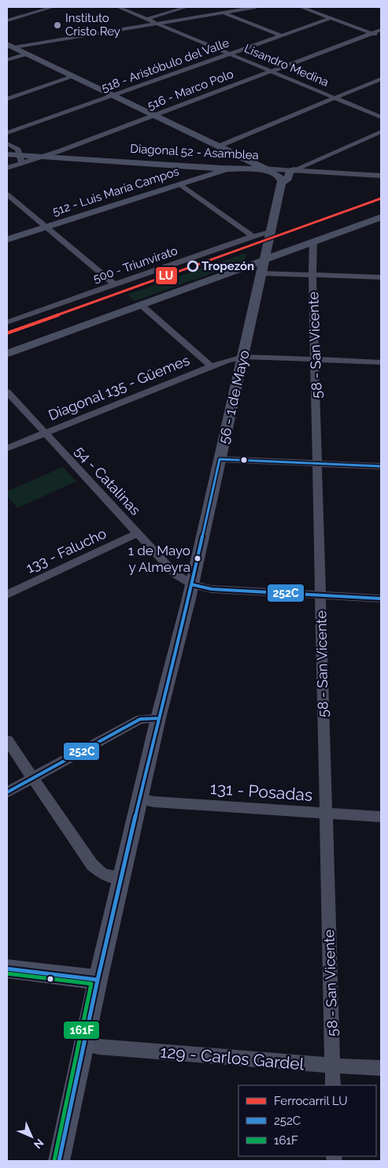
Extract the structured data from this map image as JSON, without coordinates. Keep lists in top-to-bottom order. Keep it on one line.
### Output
{"streets":{"main road":["Diagonal 52 - Asamblea","512 - Luis María Campos","56 - 1 de Mayo"],"street":["518 - Aristóbulo del Valle","Lisandro Medina","516 - Marco Polo","500 - Triunvirato","58 - San Vicente","Diagonal 135 - Güemes","54 - Catalinas","133 - Falucho","131 - Posadas","129 - Carlos Gardel"]},"crossings":[["518 - Aristóbulo del Valle","Lisandro Medina"],["Lisandro Medina","516 - Marco Polo"],["516 - Marco Polo","Diagonal 52 - Asamblea"],["Diagonal 52 - Asamblea","512 - Luis María Campos"],["500 - Triunvirato","56 - 1 de Mayo"],["58 - San Vicente","Diagonal 135 - Güemes"],["58 - San Vicente","131 - Posadas"],["58 - San Vicente","129 - Carlos Gardel"],["Diagonal 135 - Güemes","56 - 1 de Mayo"],["Diagonal 135 - Güemes","54 - Catalinas"],["56 - 1 de Mayo","54 - Catalinas"],["56 - 1 de Mayo","131 - Posadas"],["56 - 1 de Mayo","129 - Carlos Gardel"],["54 - Catalinas","133 - Falucho"]],"places":["Instituto Cristo Rey","Tropezón","1 de Mayo y Almeyra"],"lines":["rail line LU","transit line 252C","transit line 161F"],"legend":["Ferrocarril LU","252C","161F"],"north":"bottom right"}
